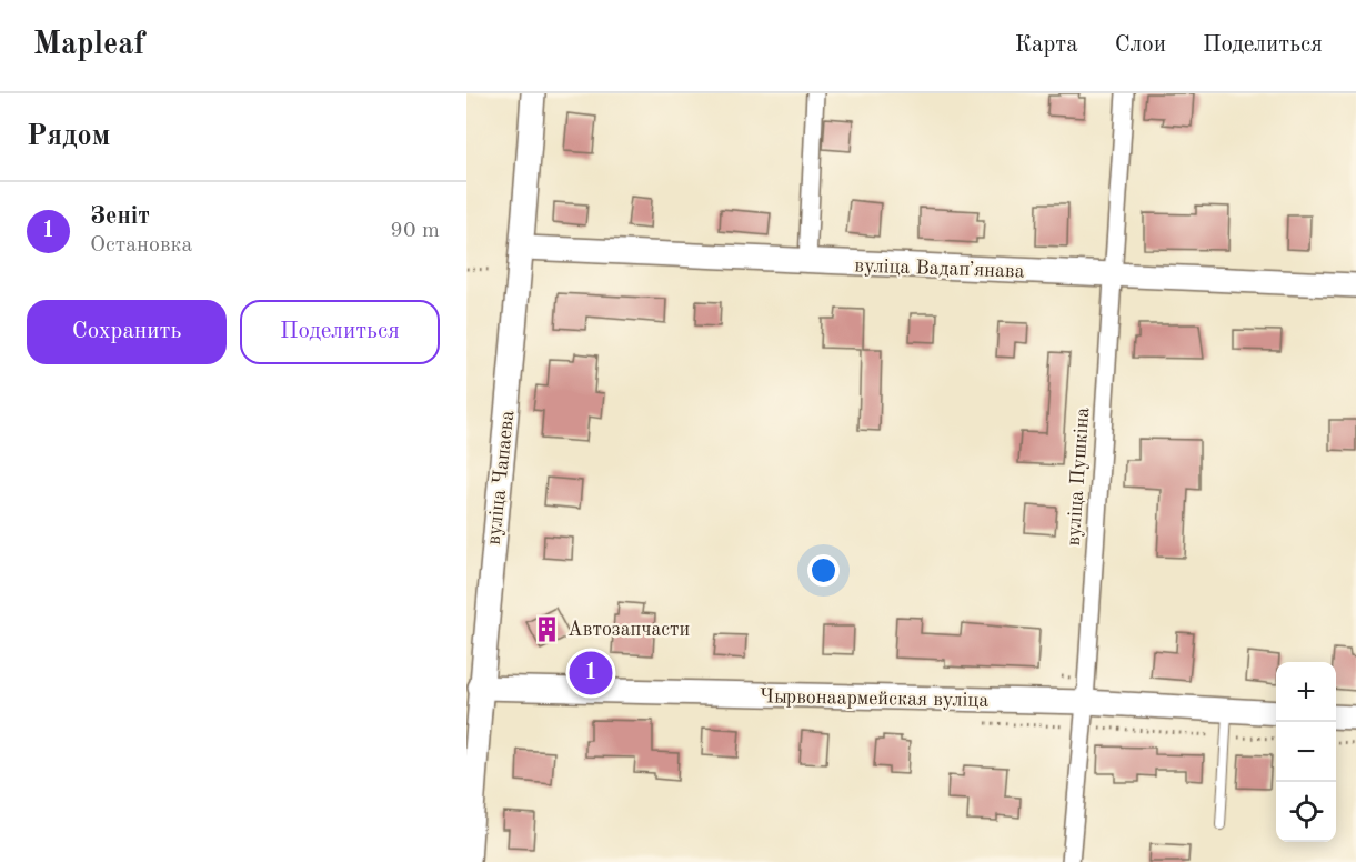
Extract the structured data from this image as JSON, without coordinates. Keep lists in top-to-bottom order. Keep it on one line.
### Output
{"streets":{"main road":["вуліца Вадапʼянава","вуліца Чапаева","Чырвонаармейская вуліца"],"street":["вуліца Пушкіна"]},"crossings":[["вуліца Вадапʼянава","вуліца Пушкіна"],["вуліца Вадапʼянава","вуліца Чапаева"],["вуліца Пушкіна","Чырвонаармейская вуліца"],["вуліца Чапаева","Чырвонаармейская вуліца"]],"places":{"building":["Автозапчасти"]},"page":{"header":"Mapleaf","nav":["Карта","Слои","Поделиться"],"heading":"Рядом","list":[{"mark":"1","name":"Зеніт","note":"Остановка","value":"90 m"}],"buttons":["Сохранить","Поделиться"],"pins":"1","map_buttons":["+","−"]}}
